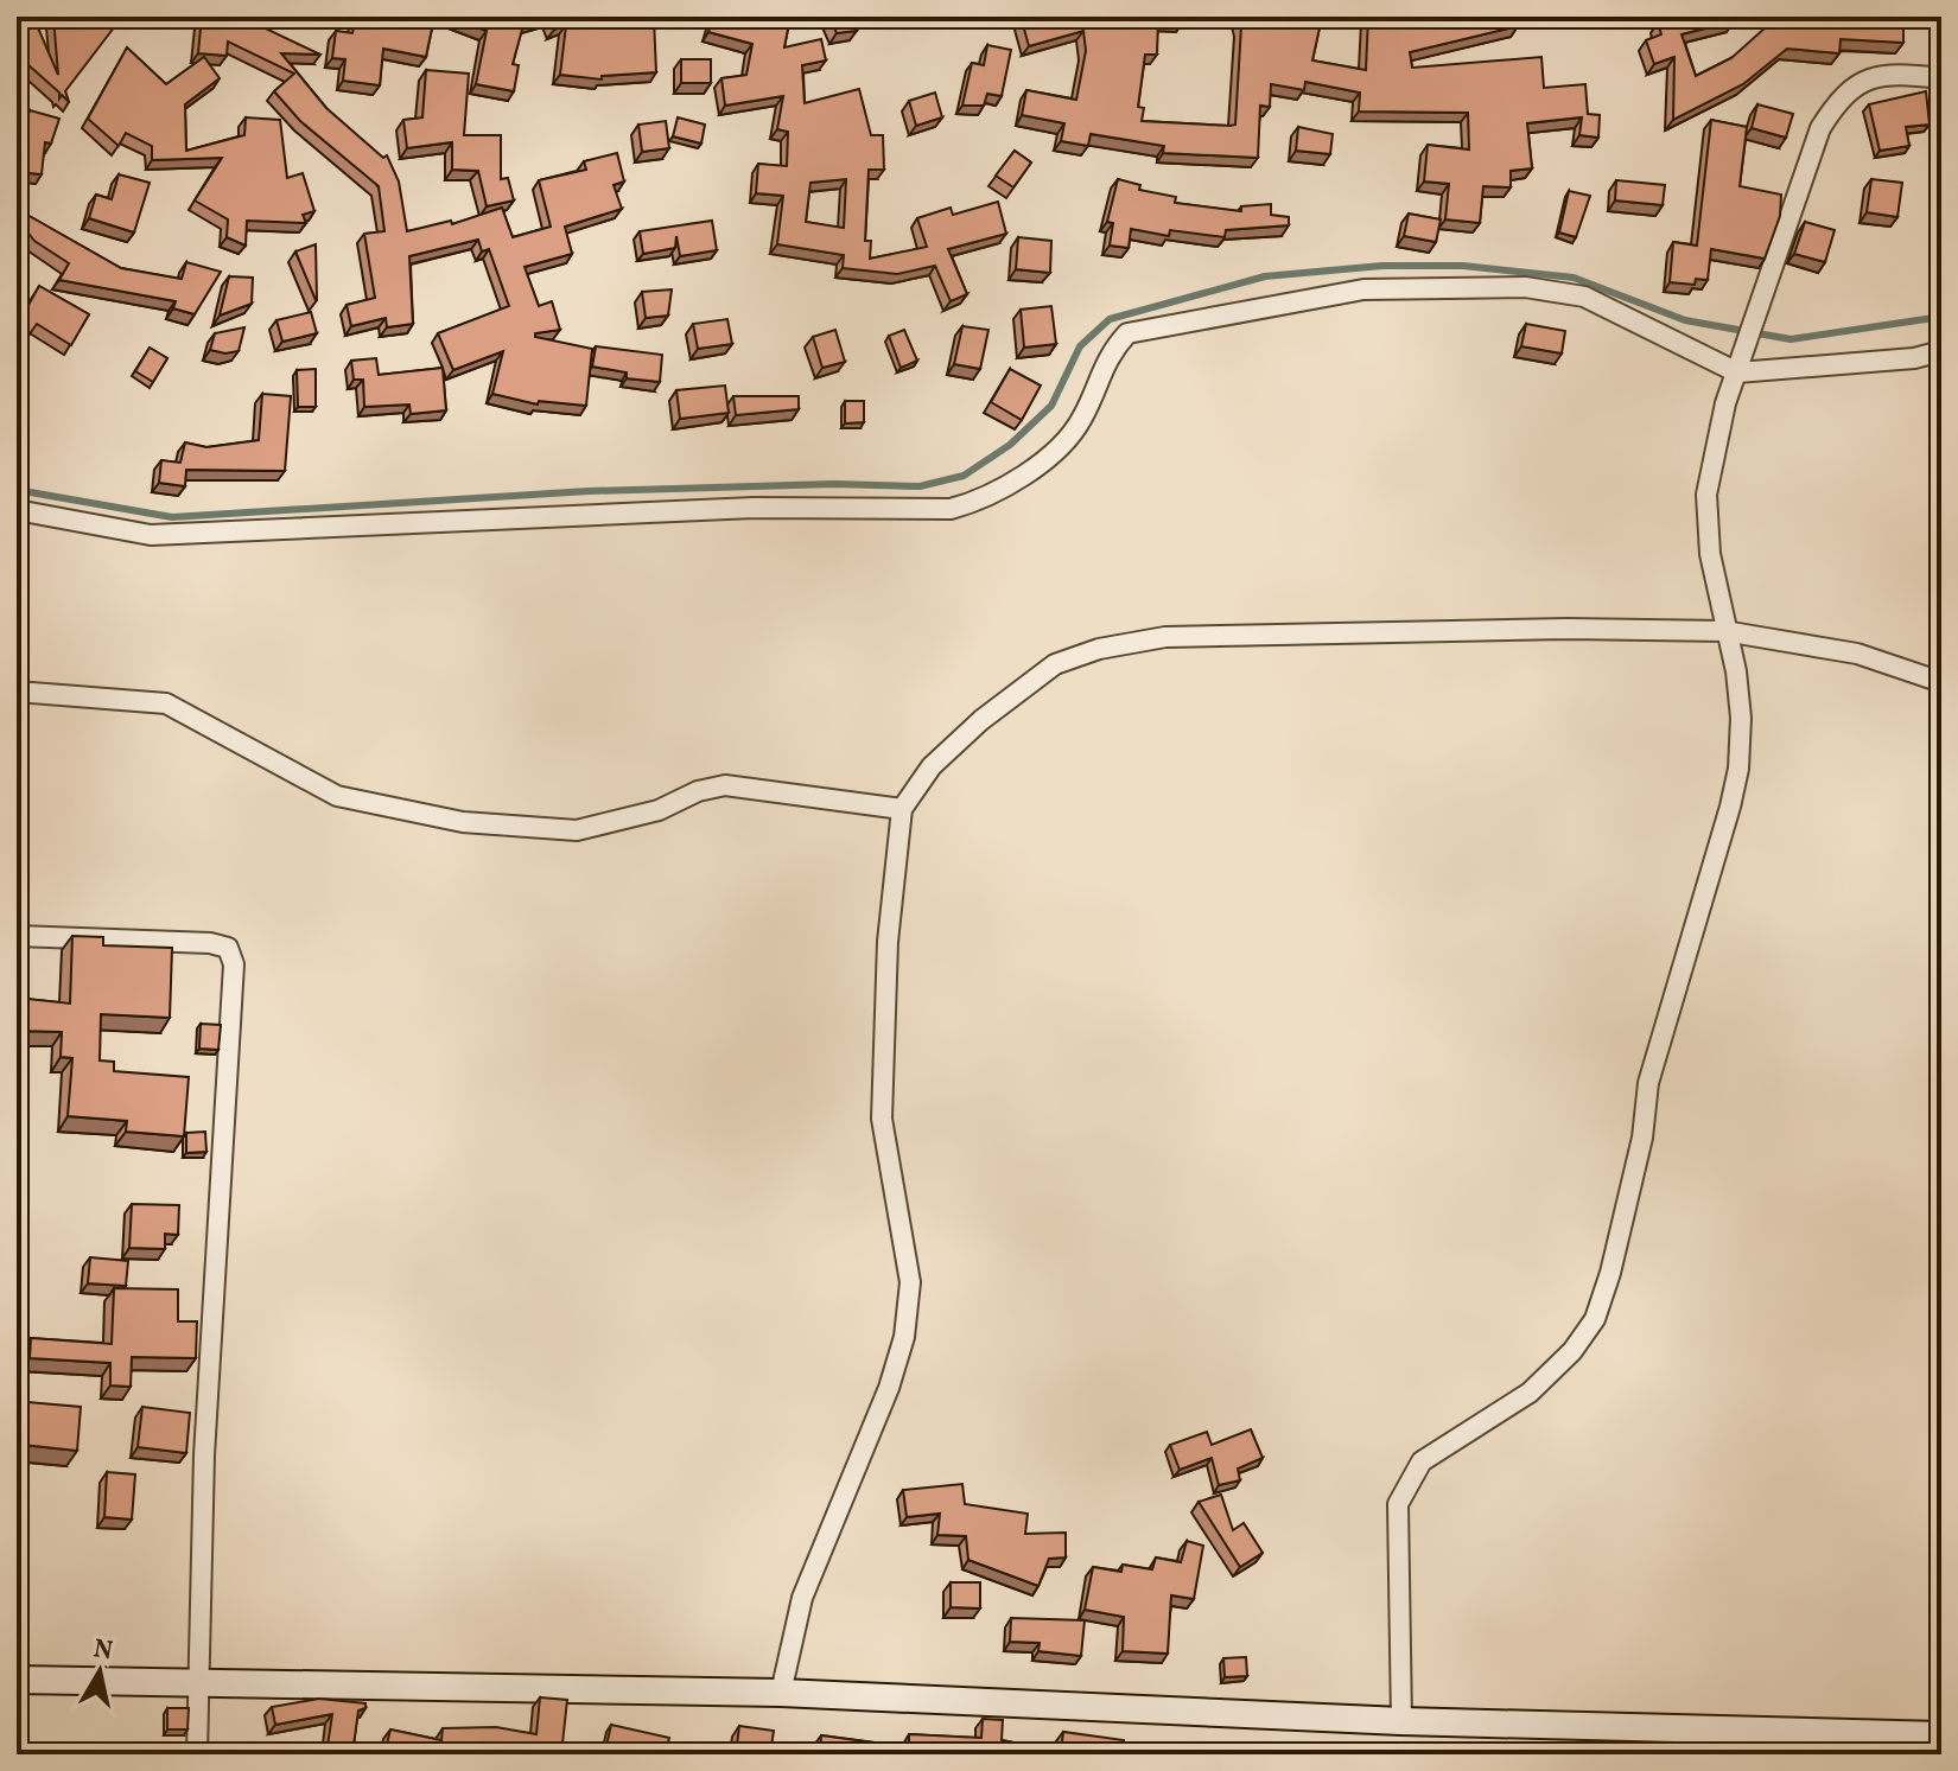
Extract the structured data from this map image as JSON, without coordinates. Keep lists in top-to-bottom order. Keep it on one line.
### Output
{"north":"top"}
